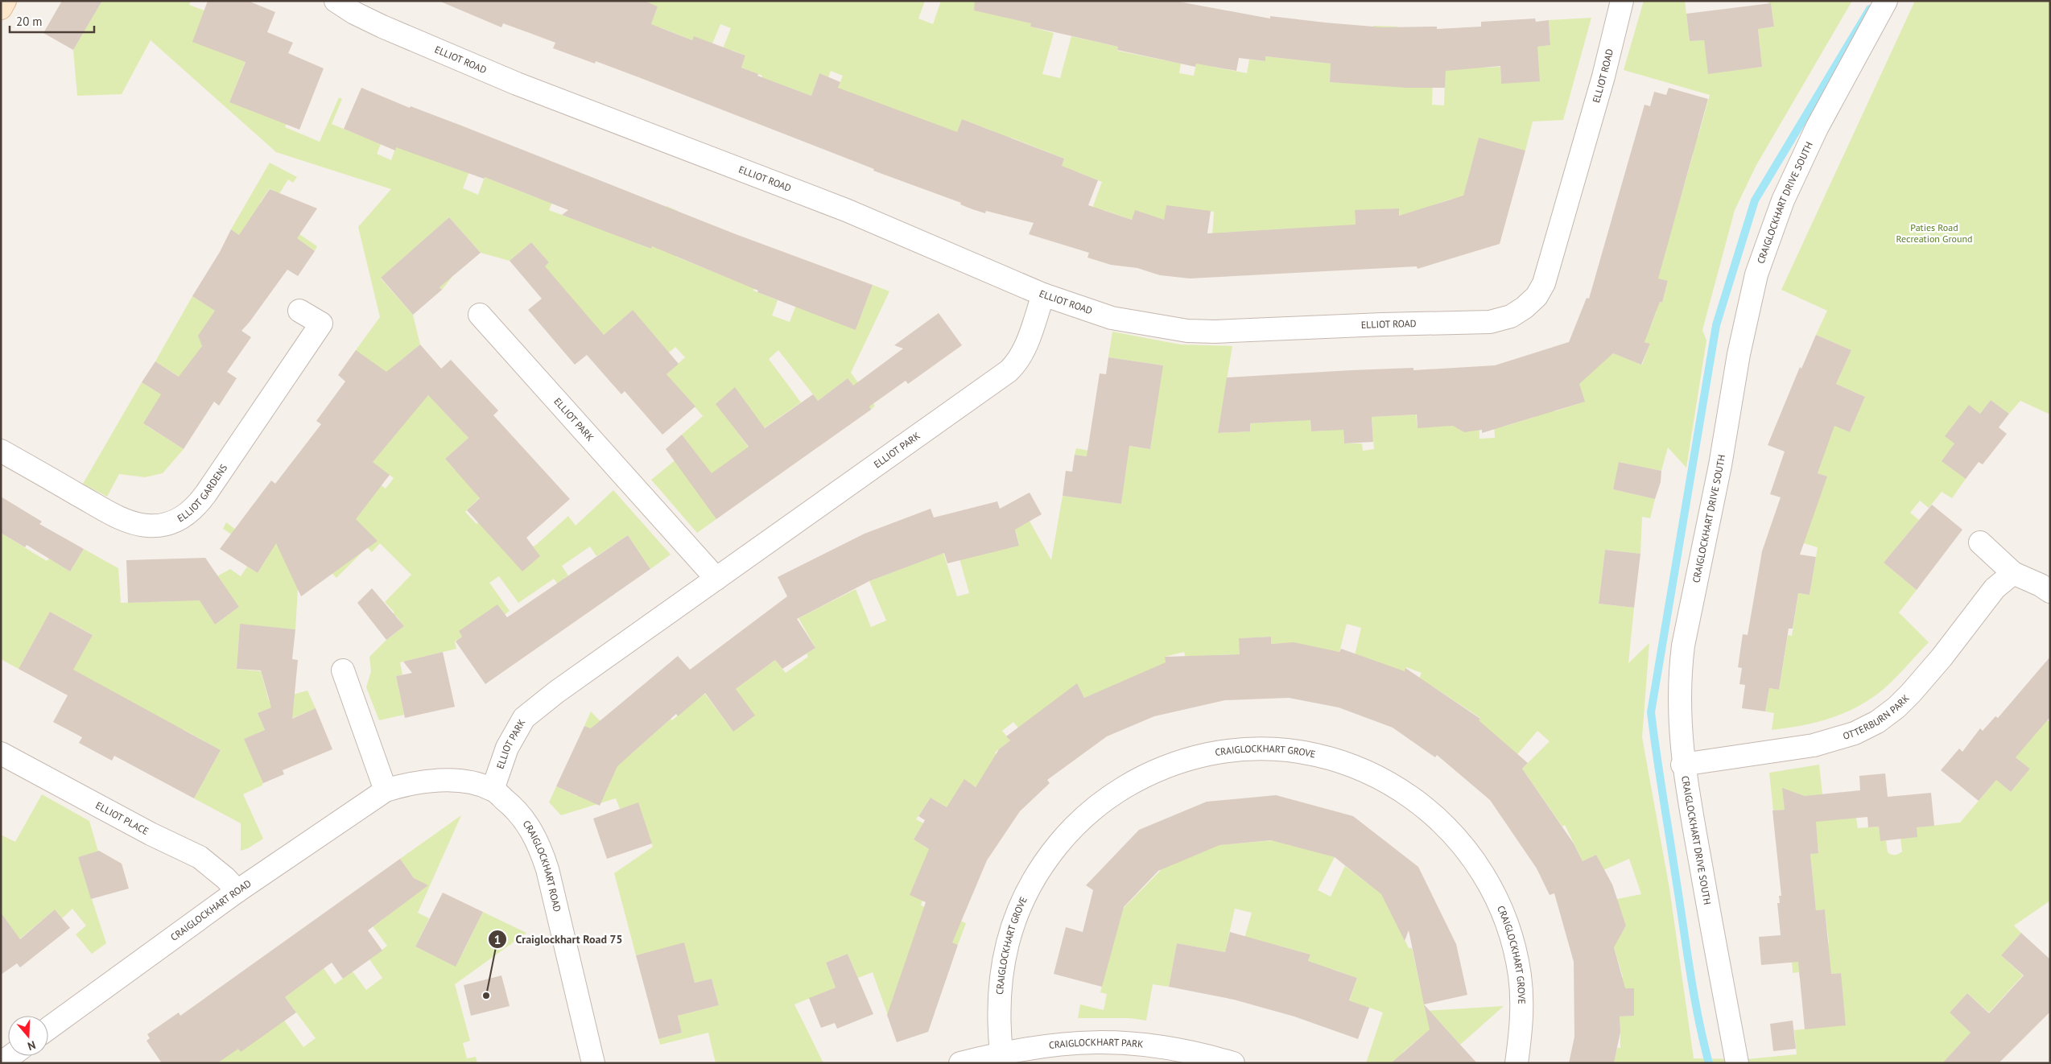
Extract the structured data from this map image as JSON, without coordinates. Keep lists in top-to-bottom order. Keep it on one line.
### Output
{"streets":{"street":["ELLIOT ROAD","CRAIGLOCKHART DRIVE SOUTH","ELLIOT PARK","ELLIOT GARDENS","OTTERBURN PARK","CRAIGLOCKHART GROVE","ELLIOT PLACE","CRAIGLOCKHART ROAD","CRAIGLOCKHART PARK"]},"crossings":[["ELLIOT ROAD","ELLIOT PARK"],["CRAIGLOCKHART DRIVE SOUTH","OTTERBURN PARK"],["ELLIOT PARK","CRAIGLOCKHART ROAD"],["CRAIGLOCKHART GROVE","CRAIGLOCKHART PARK"],["ELLIOT PLACE","CRAIGLOCKHART ROAD"]],"parks":["Paties Road Recreation Ground"],"places":["Craiglockhart Road 75"],"scale_bar":"20 m","north":"bottom"}
